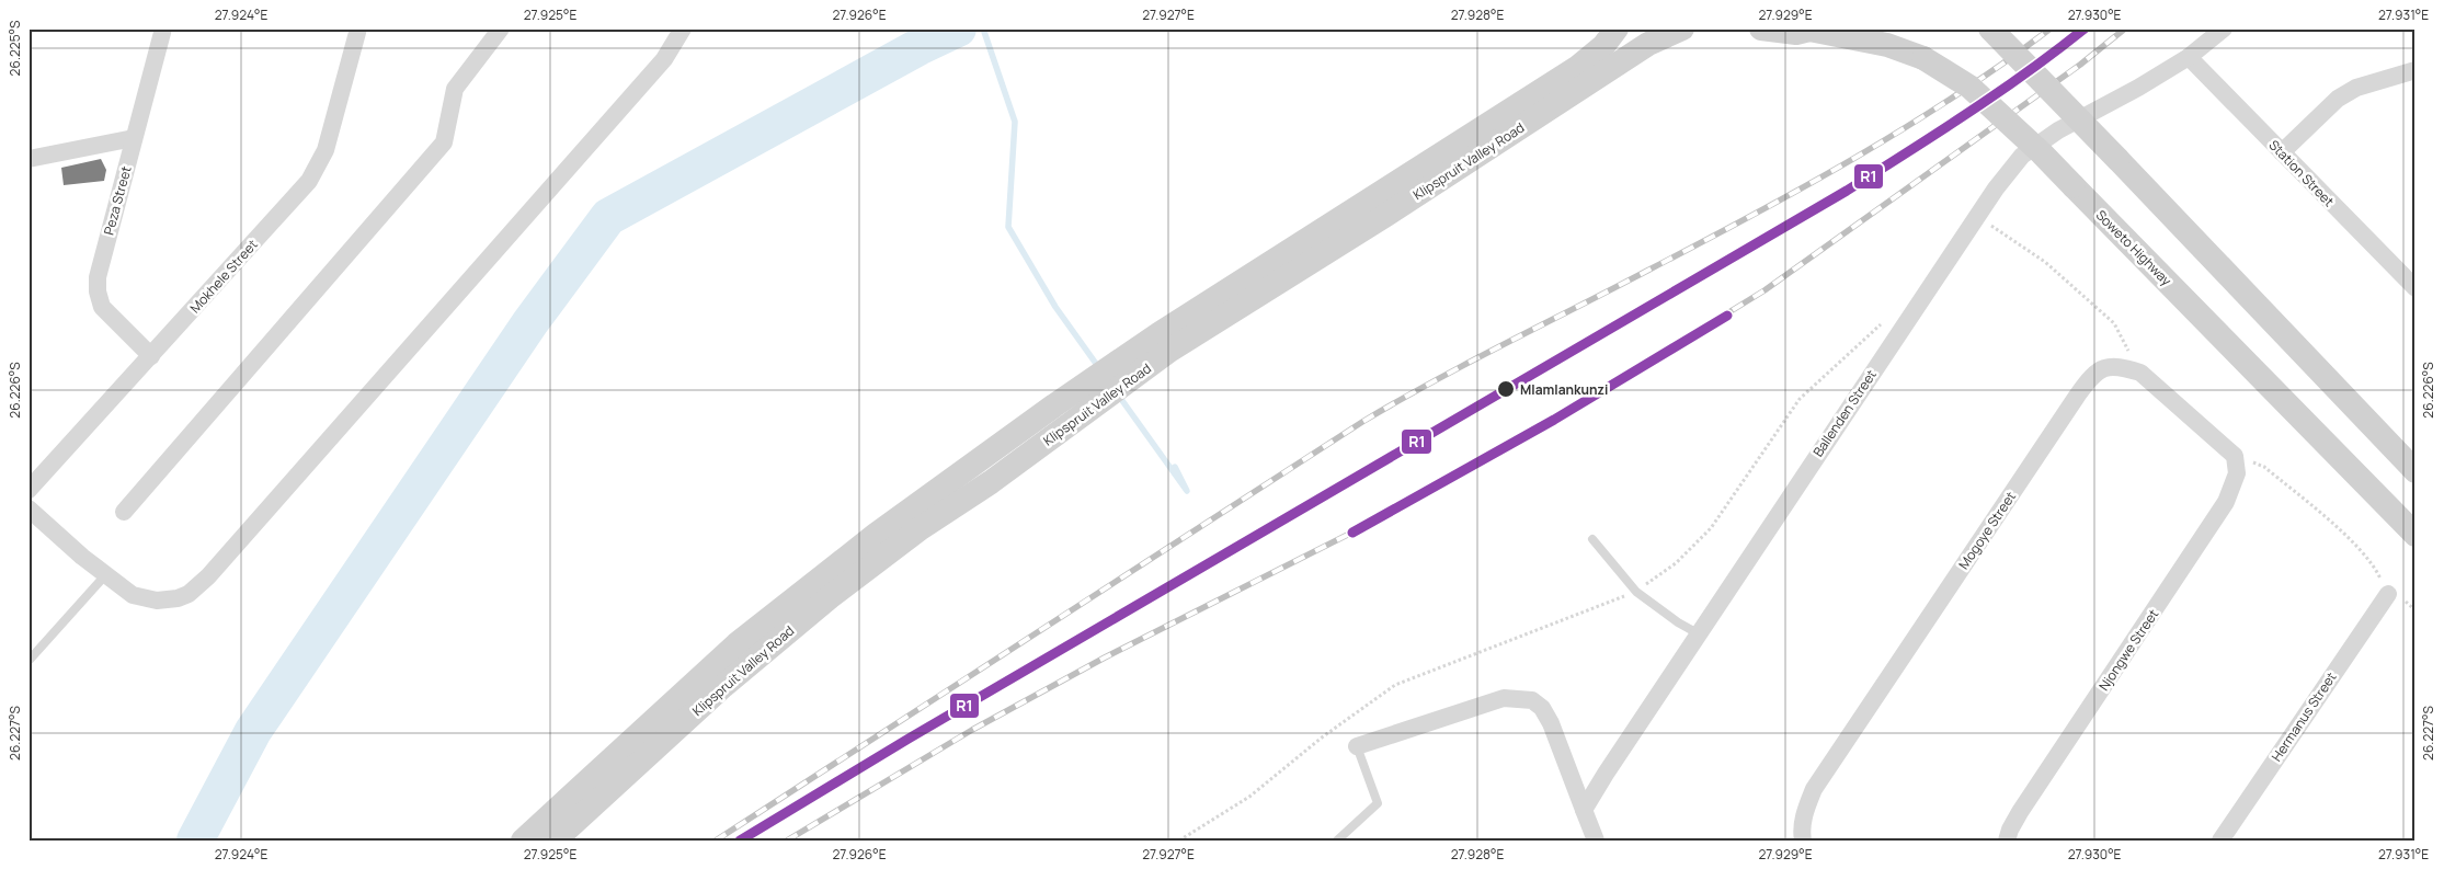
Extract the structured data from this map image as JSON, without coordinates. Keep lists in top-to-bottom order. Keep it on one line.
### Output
{"streets":{"main road":["Klipspruit Valley Road","Soweto Highway"],"street":["Station Street","Peza Street","Mokhele Street","Ballenden Street","Mogoye Street","Njongwe Street","Hermanus Street"]},"crossings":[["Station Street","Ballenden Street"],["Peza Street","Mokhele Street"],["Mogoye Street","Njongwe Street"]],"places":["Mlamlankunzi"],"lines":["transit line R1"],"coordinates":["27.924°E","27.925°E","27.926°E","27.927°E","27.928°E","27.929°E","27.930°E","27.931°E","26.225°S","26.226°S","26.227°S"]}
